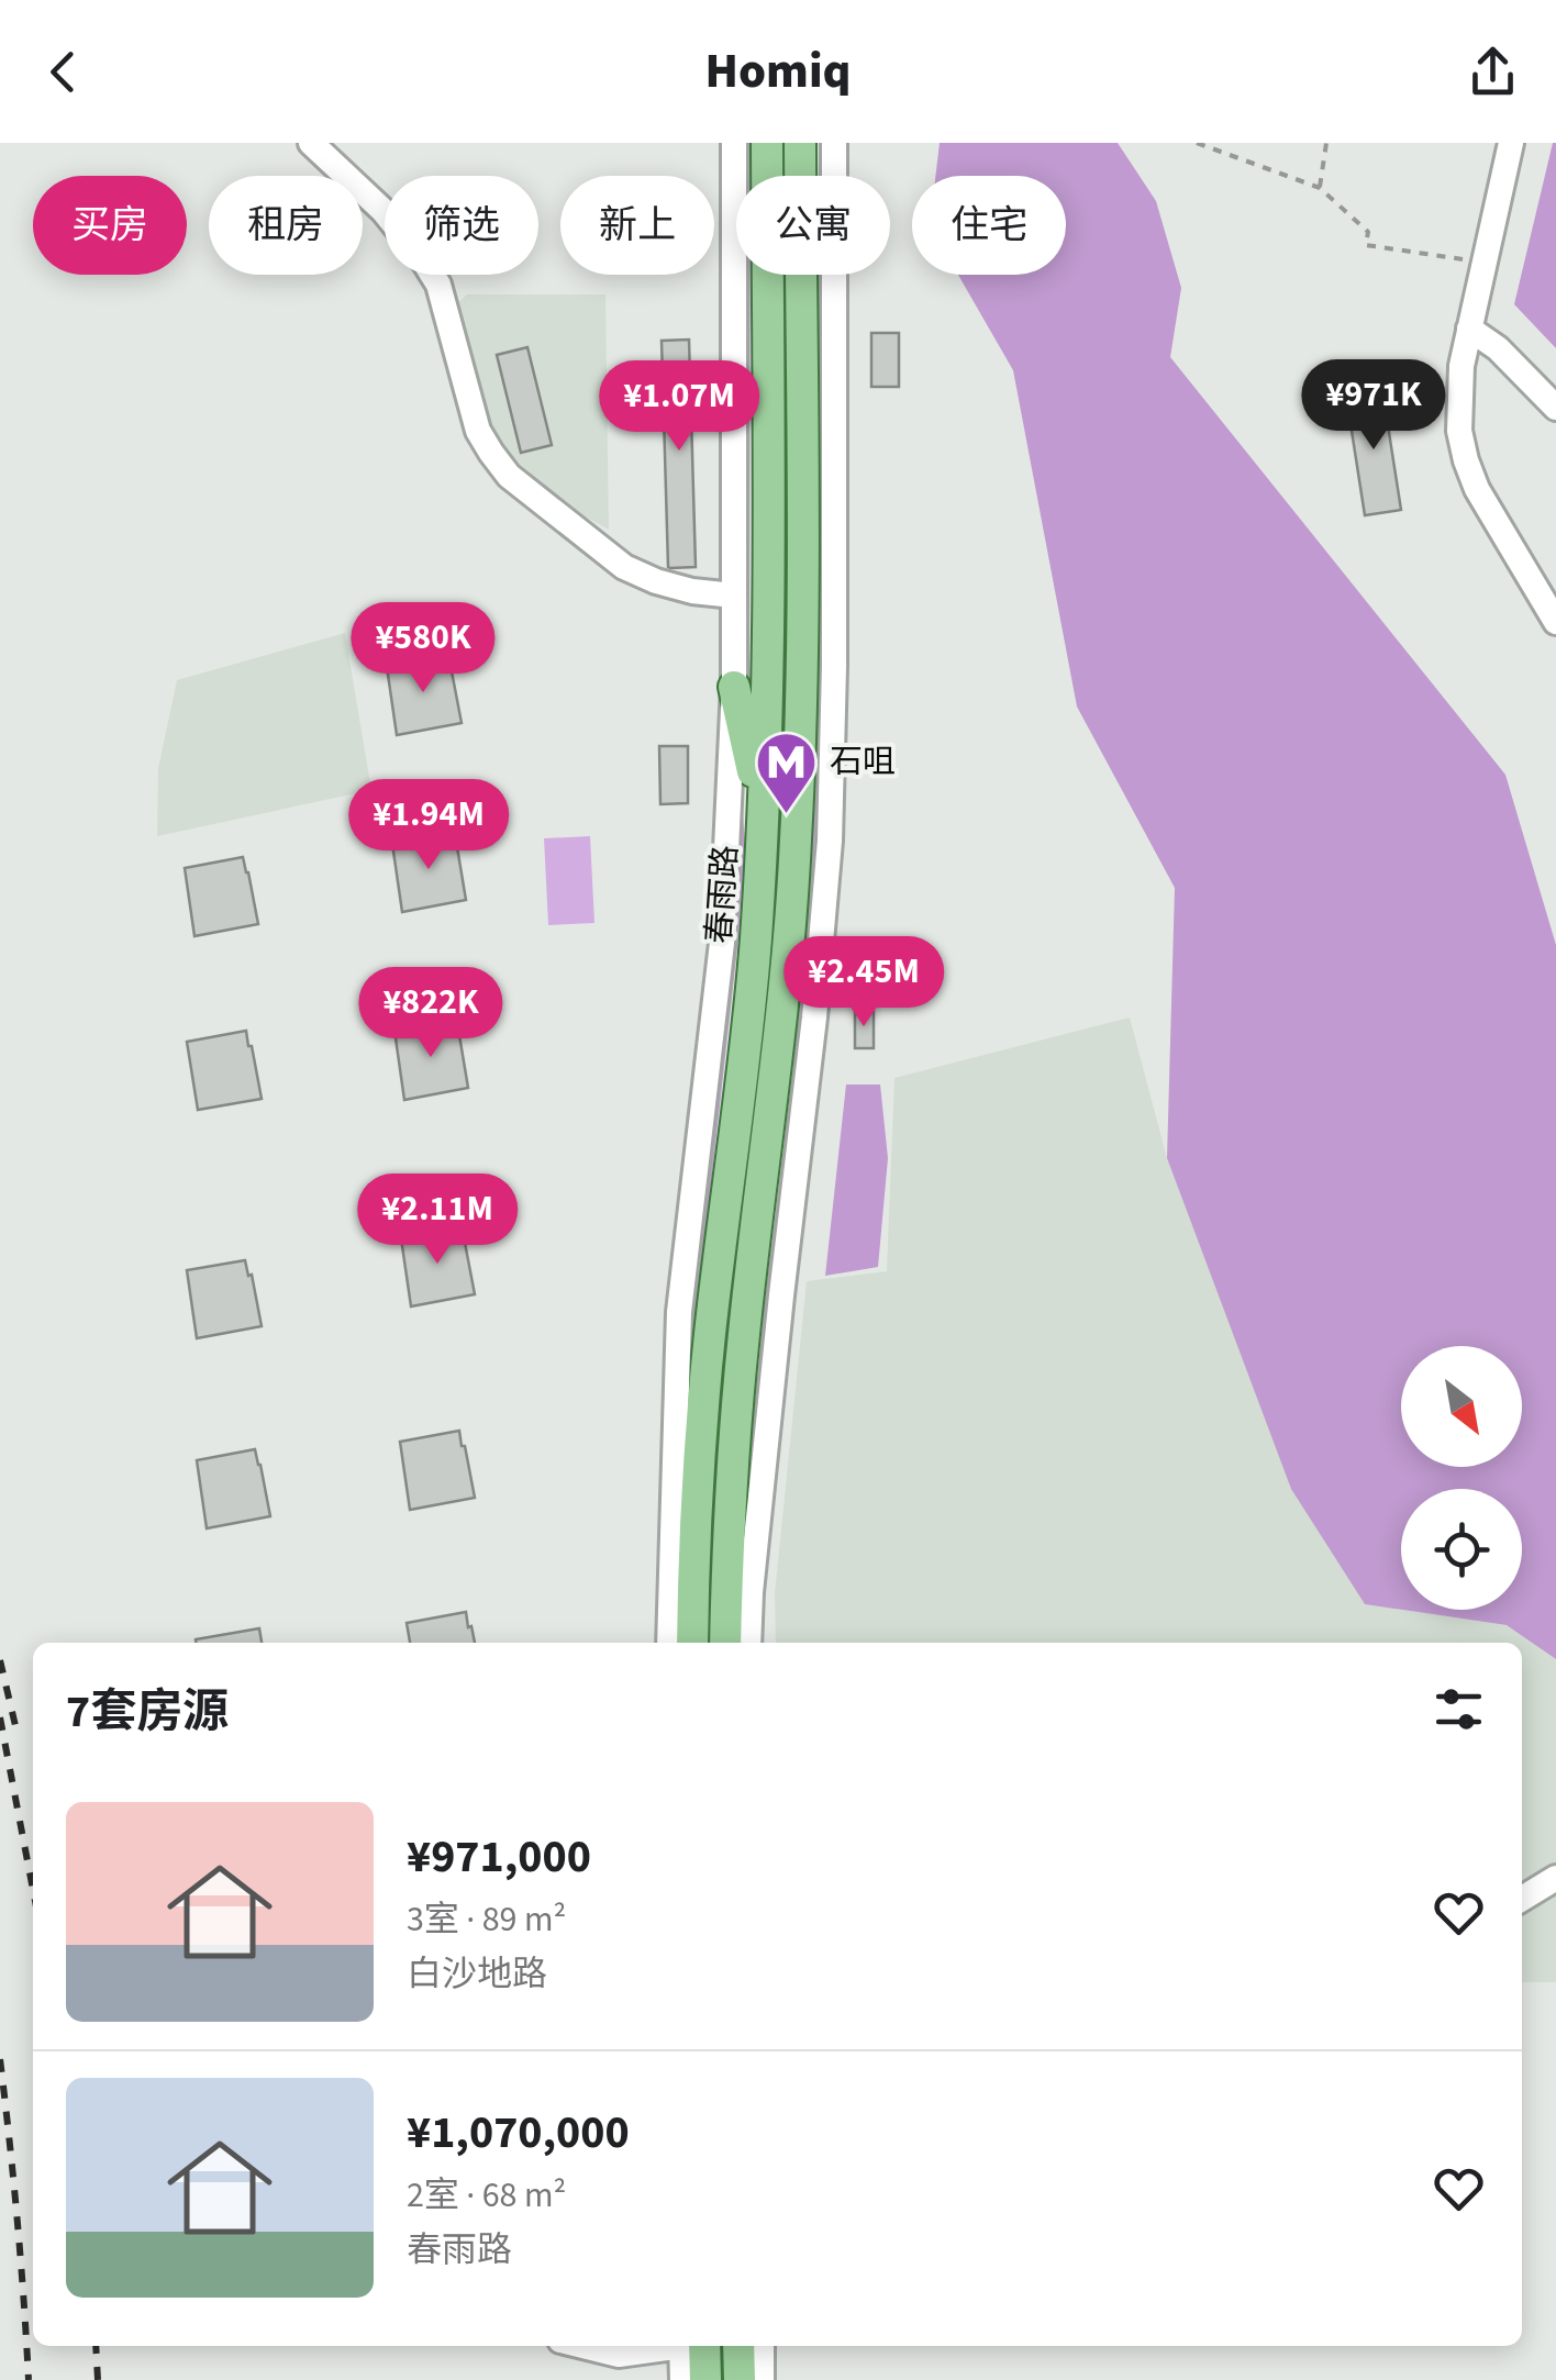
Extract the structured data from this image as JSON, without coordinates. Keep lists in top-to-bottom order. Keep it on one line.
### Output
{"streets":{"main road":["春雨路"]},"places":{"metro station":["石咀"]},"north":"bottom right","page":{"header":"Homiq","chip":["买房","租房","筛选","新上","公寓","住宅"],"price":["¥971K","¥1.07M","¥580K","¥1.94M","¥2.45M","¥822K","¥2.11M"],"heading":"7套房源","list":[{"name":"¥971,000","note":"3室 · 89 m² · 白沙地路"},{"name":"¥1,070,000","note":"2室 · 68 m² · 春雨路"}]}}
